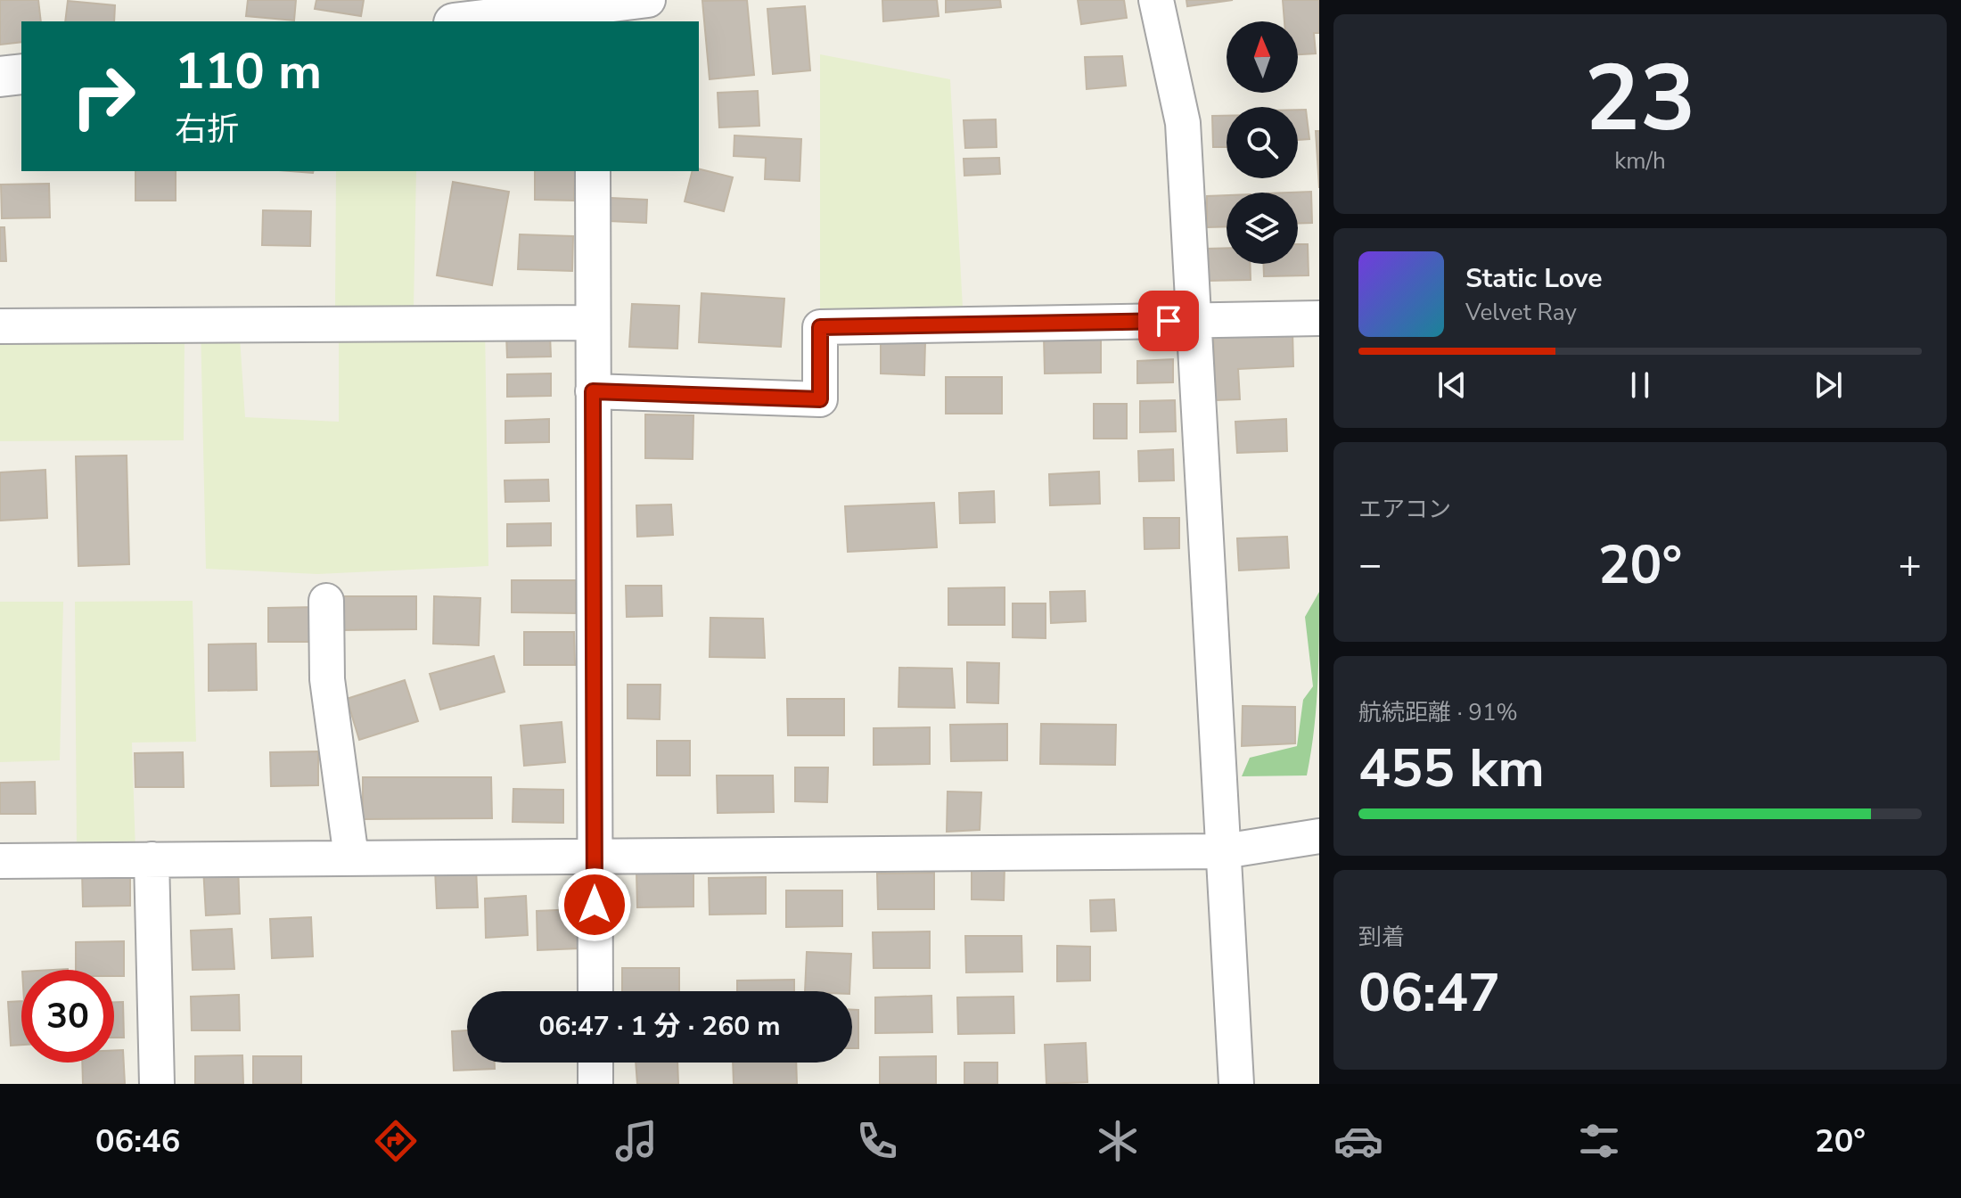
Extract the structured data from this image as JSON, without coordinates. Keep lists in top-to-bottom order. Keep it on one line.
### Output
{"north":"top","page":{"tile":[["23","km/h"],"エアコン",["航続距離 · 91%","455 km"],["到着","06:47"]],"turn":["110 m","右折"],"song":["Static Love","Velvet Ray"],"heat":["−","20°","+"],"limit":"30","trip":"06:47 · 1 分 · 260 m","tabs":["06:46","20°"]}}
